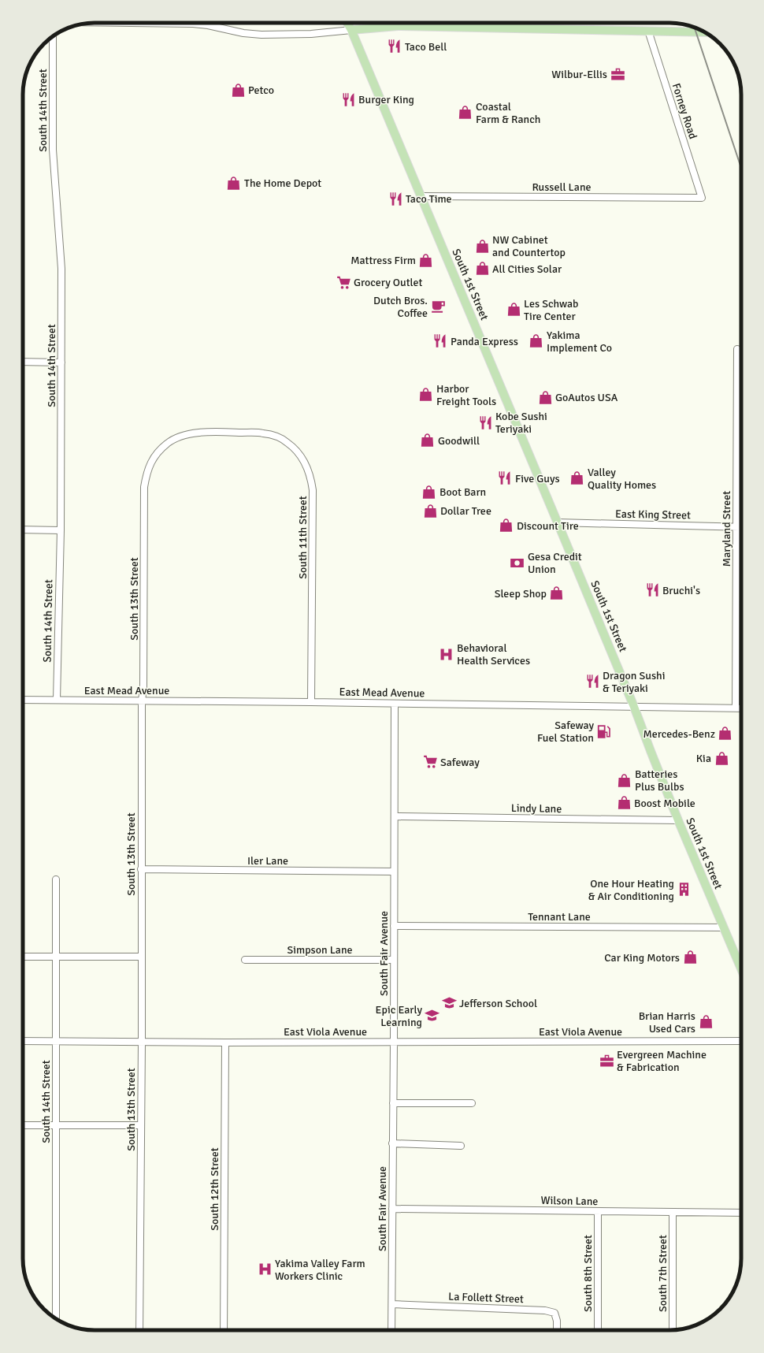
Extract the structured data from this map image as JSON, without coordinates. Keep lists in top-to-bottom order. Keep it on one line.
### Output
{"streets":{"main road":["South 1st Street"],"street":["South 14th Street","Forney Road","Russell Lane","East King Street","Maryland Street","South 11th Street","South 13th Street","East Mead Avenue","Lindy Lane","Iler Lane","Tennant Lane","Simpson Lane","South Fair Avenue","East Viola Avenue","South 12th Street","Wilson Lane","South 8th Street","South 7th Street","La Follett Street"]},"crossings":[["South 14th Street","East Mead Avenue"],["South 14th Street","East Viola Avenue"],["Forney Road","Russell Lane"],["Russell Lane","South 1st Street"],["South 1st Street","East King Street"],["South 1st Street","East Mead Avenue"],["South 1st Street","Lindy Lane"],["South 1st Street","Tennant Lane"],["East King Street","Maryland Street"],["Maryland Street","East Mead Avenue"],["South 11th Street","South 13th Street"],["South 11th Street","East Mead Avenue"],["South 13th Street","East Mead Avenue"],["South 13th Street","Iler Lane"],["South 13th Street","East Viola Avenue"],["East Mead Avenue","South Fair Avenue"],["Lindy Lane","South Fair Avenue"],["Iler Lane","South Fair Avenue"],["Tennant Lane","South Fair Avenue"],["Simpson Lane","South Fair Avenue"],["South Fair Avenue","East Viola Avenue"],["South Fair Avenue","Wilson Lane"],["South Fair Avenue","La Follett Street"],["East Viola Avenue","South 12th Street"],["Wilson Lane","South 8th Street"],["Wilson Lane","South 7th Street"]],"places":{"restaurant":["Taco Bell","Burger King","Taco Time","Panda Express","Kobe Sushi Teriyaki","Five Guys","Bruchi's","Dragon Sushi & Teriyaki"],"office":["Wilbur-Ellis","Evergreen Machine & Fabrication"],"shop":["Petco","Coastal Farm & Ranch","The Home Depot","NW Cabinet and Countertop","Mattress Firm","All Cities Solar","Les Schwab Tire Center","Yakima Implement Co","Harbor Freight Tools","GoAutos USA","Goodwill","Valley Quality Homes","Boot Barn","Dollar Tree","Discount Tire","Sleep Shop","Mercedes-Benz","Kia","Batteries Plus Bulbs","Boost Mobile","Car King Motors","Brian Harris Used Cars"],"supermarket":["Grocery Outlet","Safeway"],"cafe":["Dutch Bros. Coffee"],"bank":["Gesa Credit Union"],"hospital":["Behavioral Health Services","Yakima Valley Farm Workers Clinic"],"fuel station":["Safeway Fuel Station"],"building":["One Hour Heating & Air Conditioning"],"school or university":["Jefferson School","Epic Early Learning"]}}
